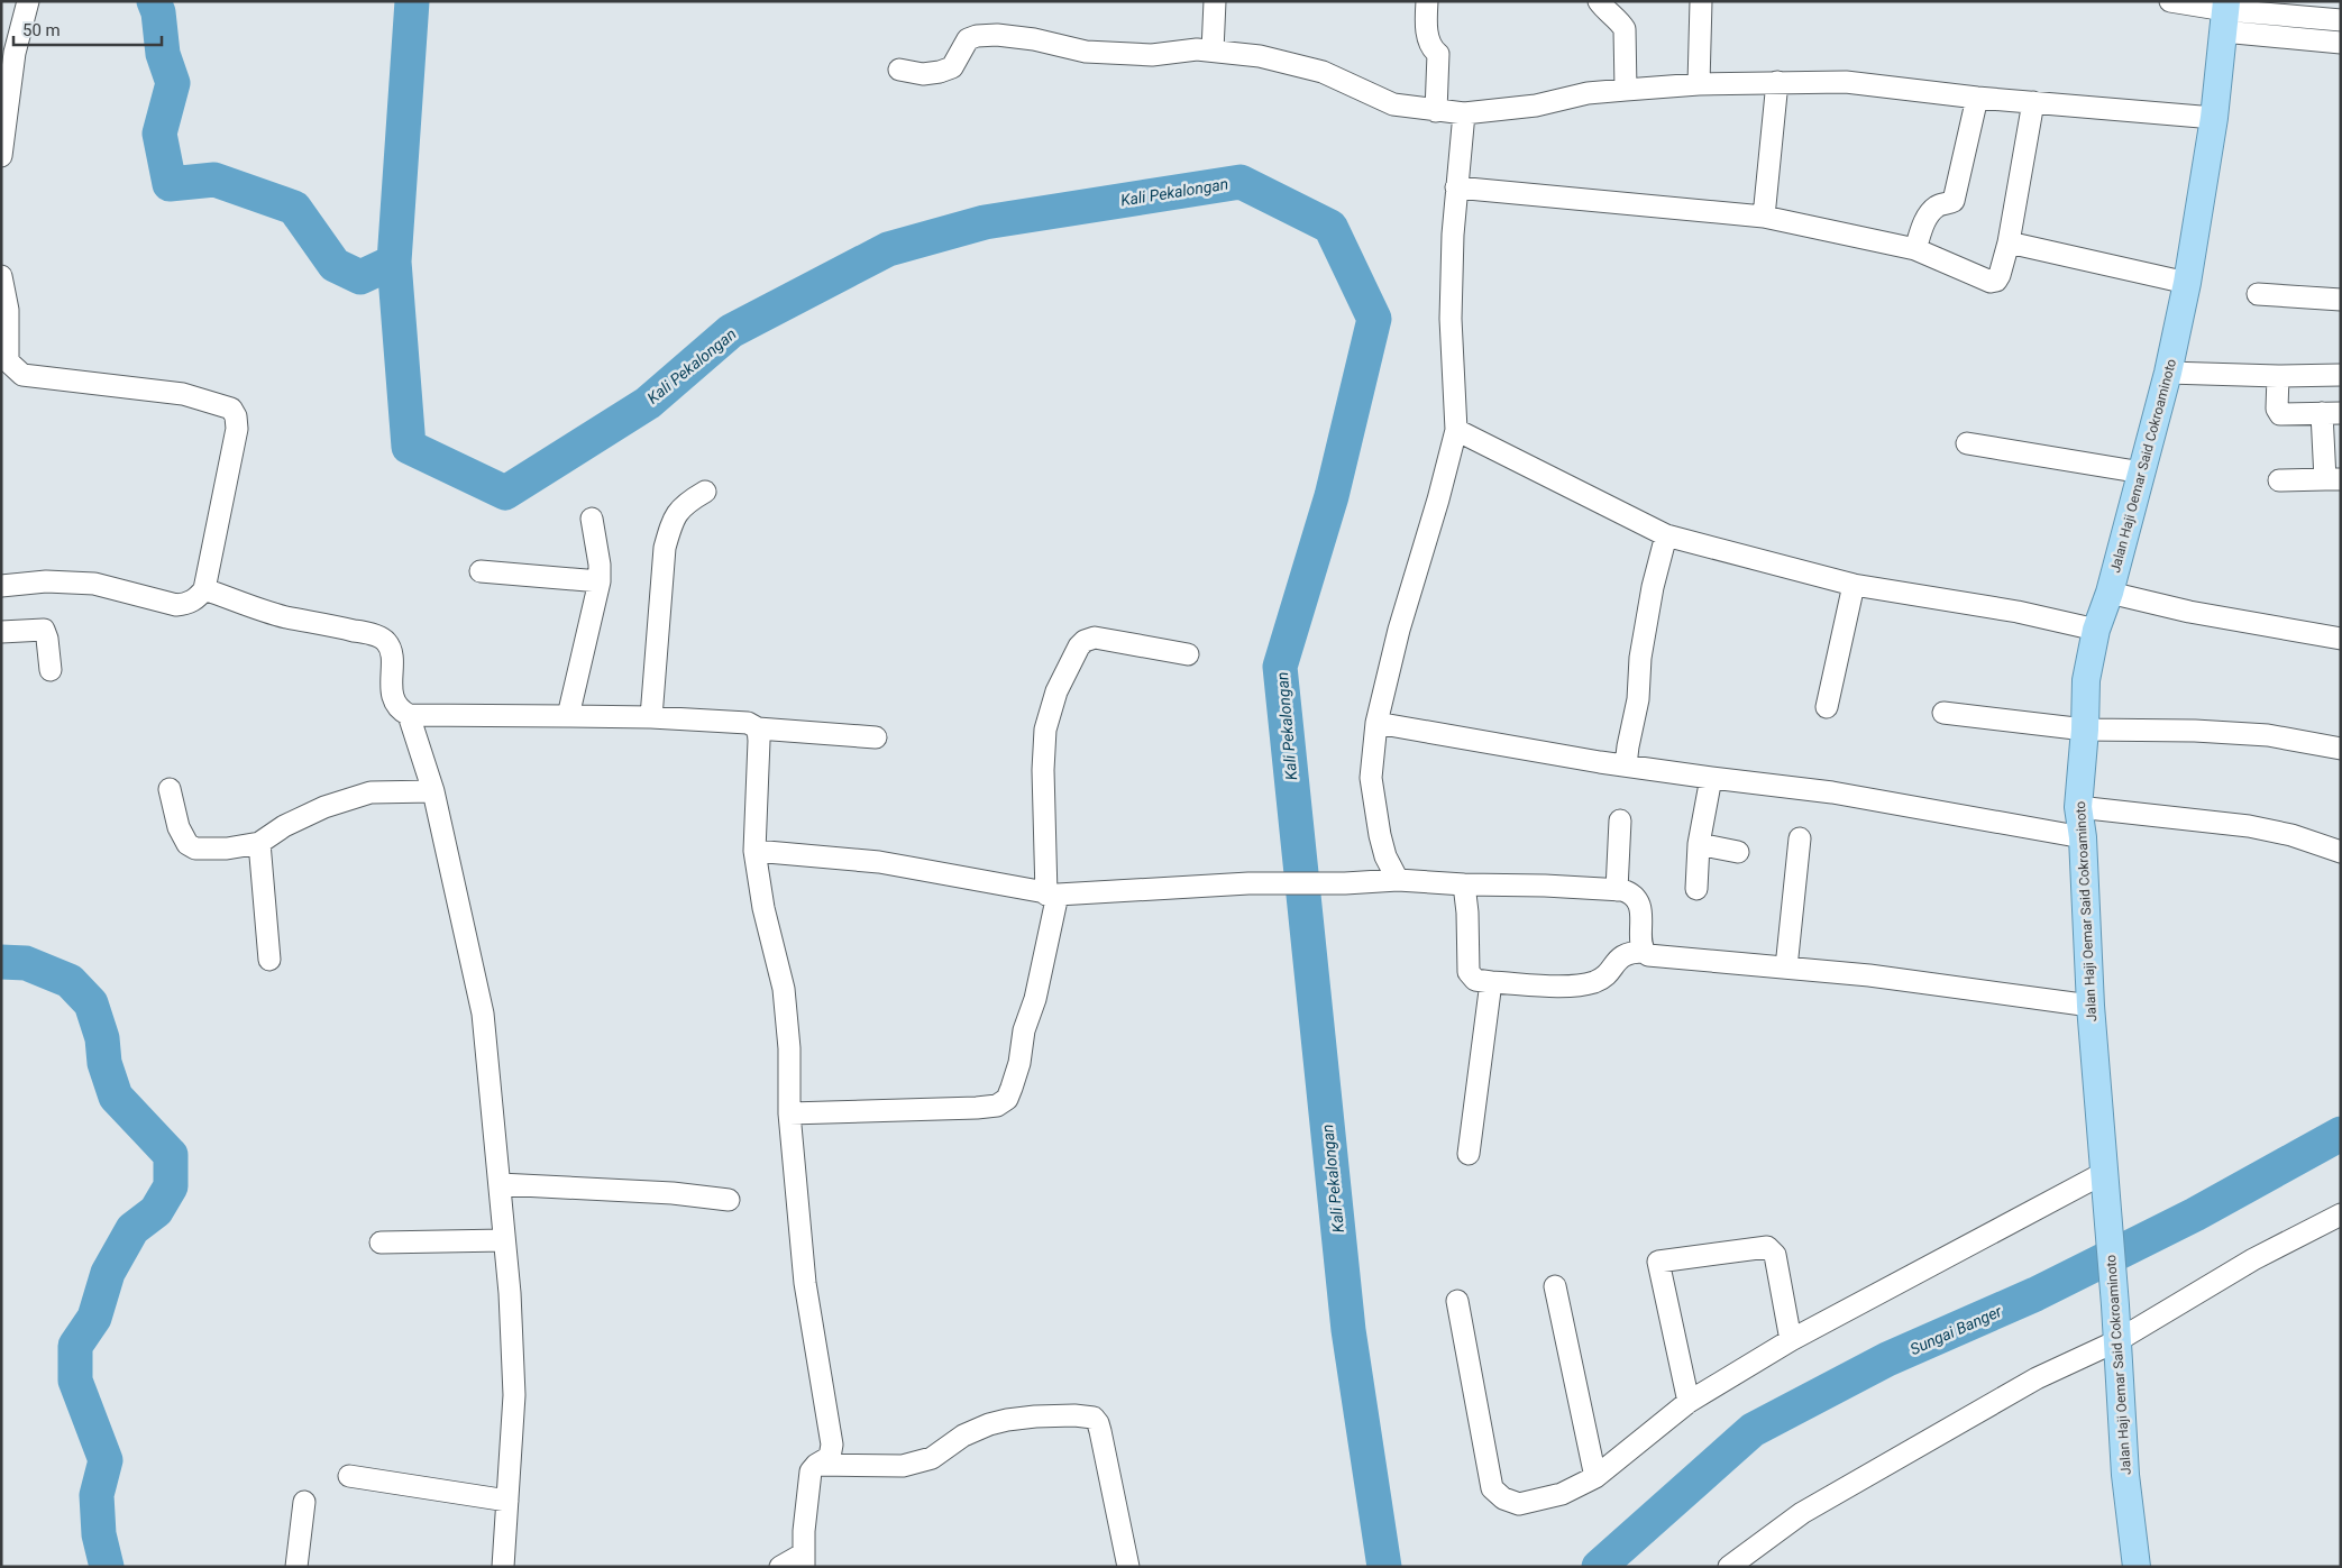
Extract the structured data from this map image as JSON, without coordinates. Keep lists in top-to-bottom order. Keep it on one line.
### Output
{"streets":{"main road":["Jalan Haji Oemar Said Cokroaminoto"]},"water":["Kali Pekalongan","Sungai Banger"],"scale_bar":"50 m"}
